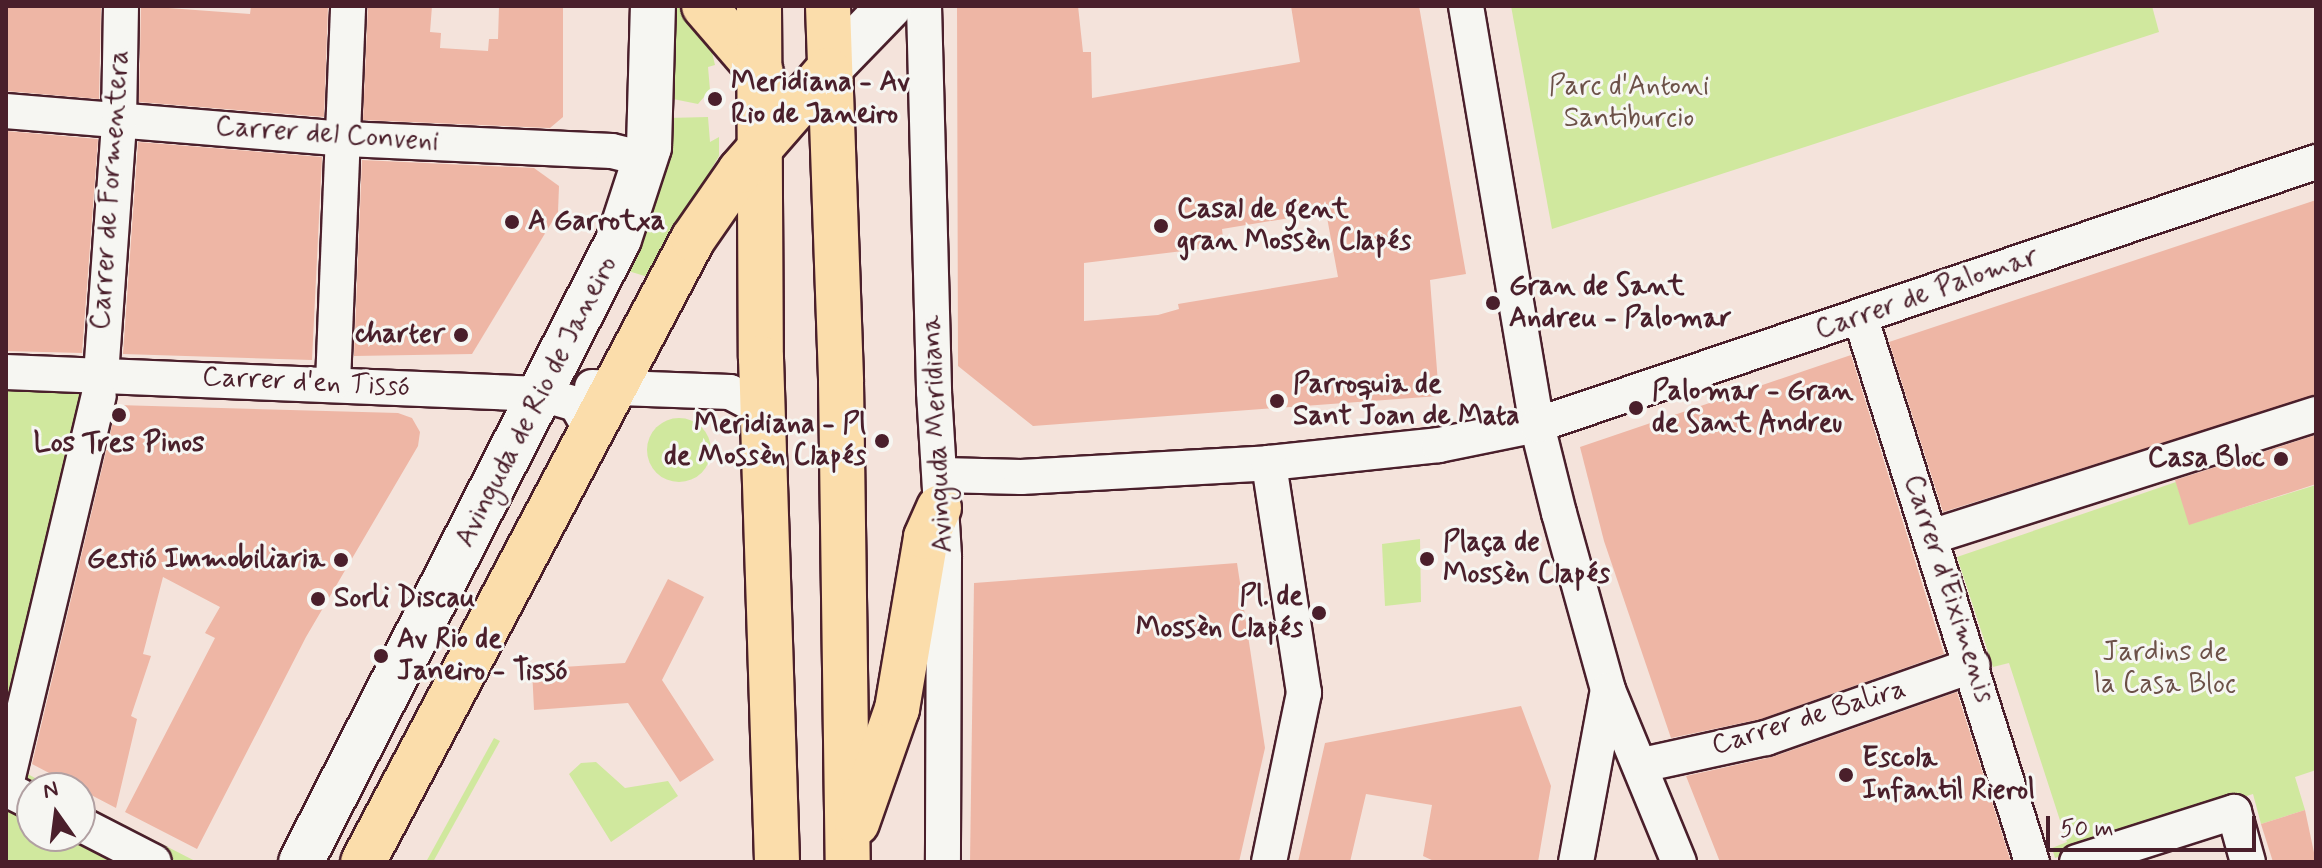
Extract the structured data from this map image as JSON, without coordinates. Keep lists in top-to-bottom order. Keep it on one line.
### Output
{"streets":{"main road":["Avinguda de Rio de Janeiro"],"street":["Carrer del Conveni","Carrer de Formentera","Carrer de Palomar","Carrer d'en Tissó","Avinguda Meridiana","Carrer d'Eiximenis","Carrer de Balira"]},"crossings":[["Carrer del Conveni","Carrer de Formentera"],["Carrer del Conveni","Avinguda de Rio de Janeiro"],["Carrer de Formentera","Carrer d'en Tissó"],["Carrer de Palomar","Carrer d'Eiximenis"],["Carrer d'en Tissó","Avinguda de Rio de Janeiro"],["Carrer d'Eiximenis","Carrer de Balira"]],"parks":["Parc d'Antoni Santiburcio","Jardins de la Casa Bloc"],"places":["Meridiana - Av Rio de Janeiro","A Garrotxa","Casal de gent gran Mossèn Clapés","Gran de Sant Andreu - Palomar","charter","Parroquia de Sant Joan de Mata","Palomar - Gran de Sant Andreu","Los Tres Pinos","Meridiana - Pl de Mossèn Clapés","Casa Bloc","Plaça de Mossèn Clapés","Gestió Immobiliaria","Sorli Discau","Pl. de Mossèn Clapés","Av Rio de Janeiro - Tissó","Escola Infantil Rierol"],"scale_bar":"50 m","north":"top"}
